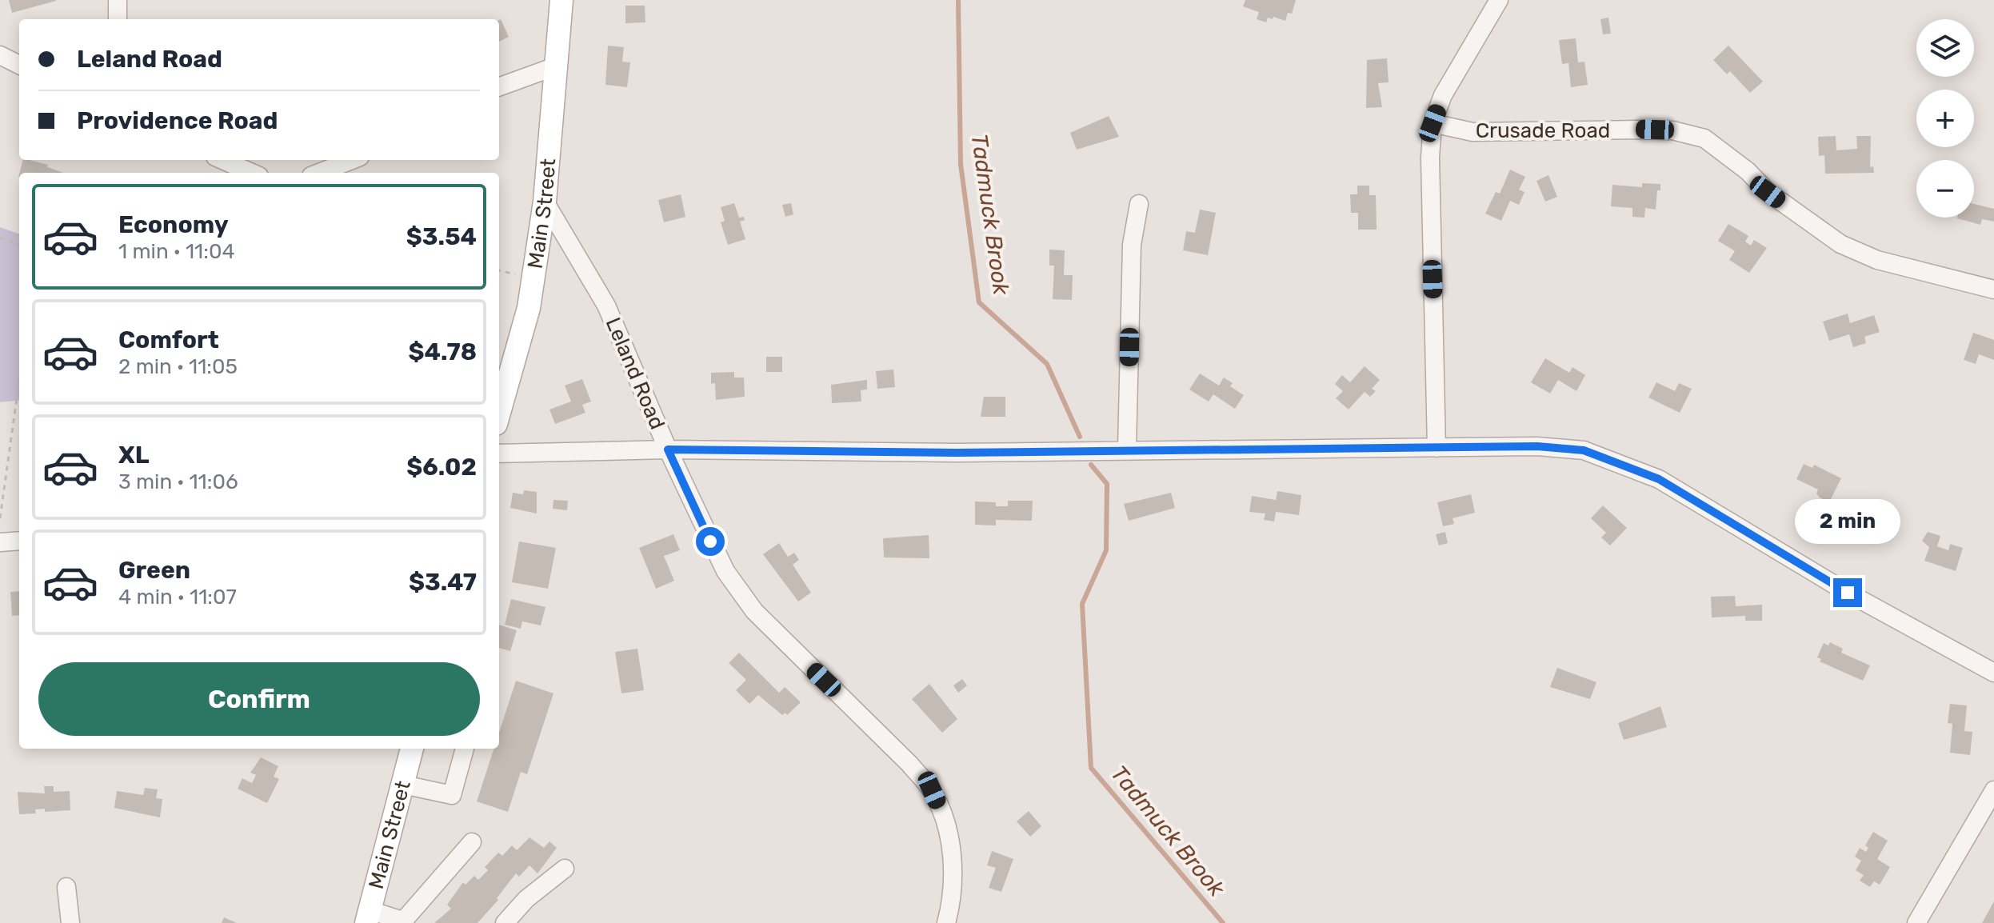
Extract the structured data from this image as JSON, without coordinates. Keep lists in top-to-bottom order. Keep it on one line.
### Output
{"streets":{"main road":["Main Street"],"street":["Crusade Road","Leland Road"]},"crossings":[["Main Street","Leland Road"]],"water":["Tadmuck Brook"],"page":{"map_buttons":["+","−"],"banner":["Leland Road","Providence Road"],"list":[{"name":"Economy","note":"1 min · 11:04","value":"$3.54"},{"name":"Comfort","note":"2 min · 11:05","value":"$4.78"},{"name":"XL","note":"3 min · 11:06","value":"$6.02"},{"name":"Green","note":"4 min · 11:07","value":"$3.47"}],"bubble":"2 min","buttons":"Confirm"}}
